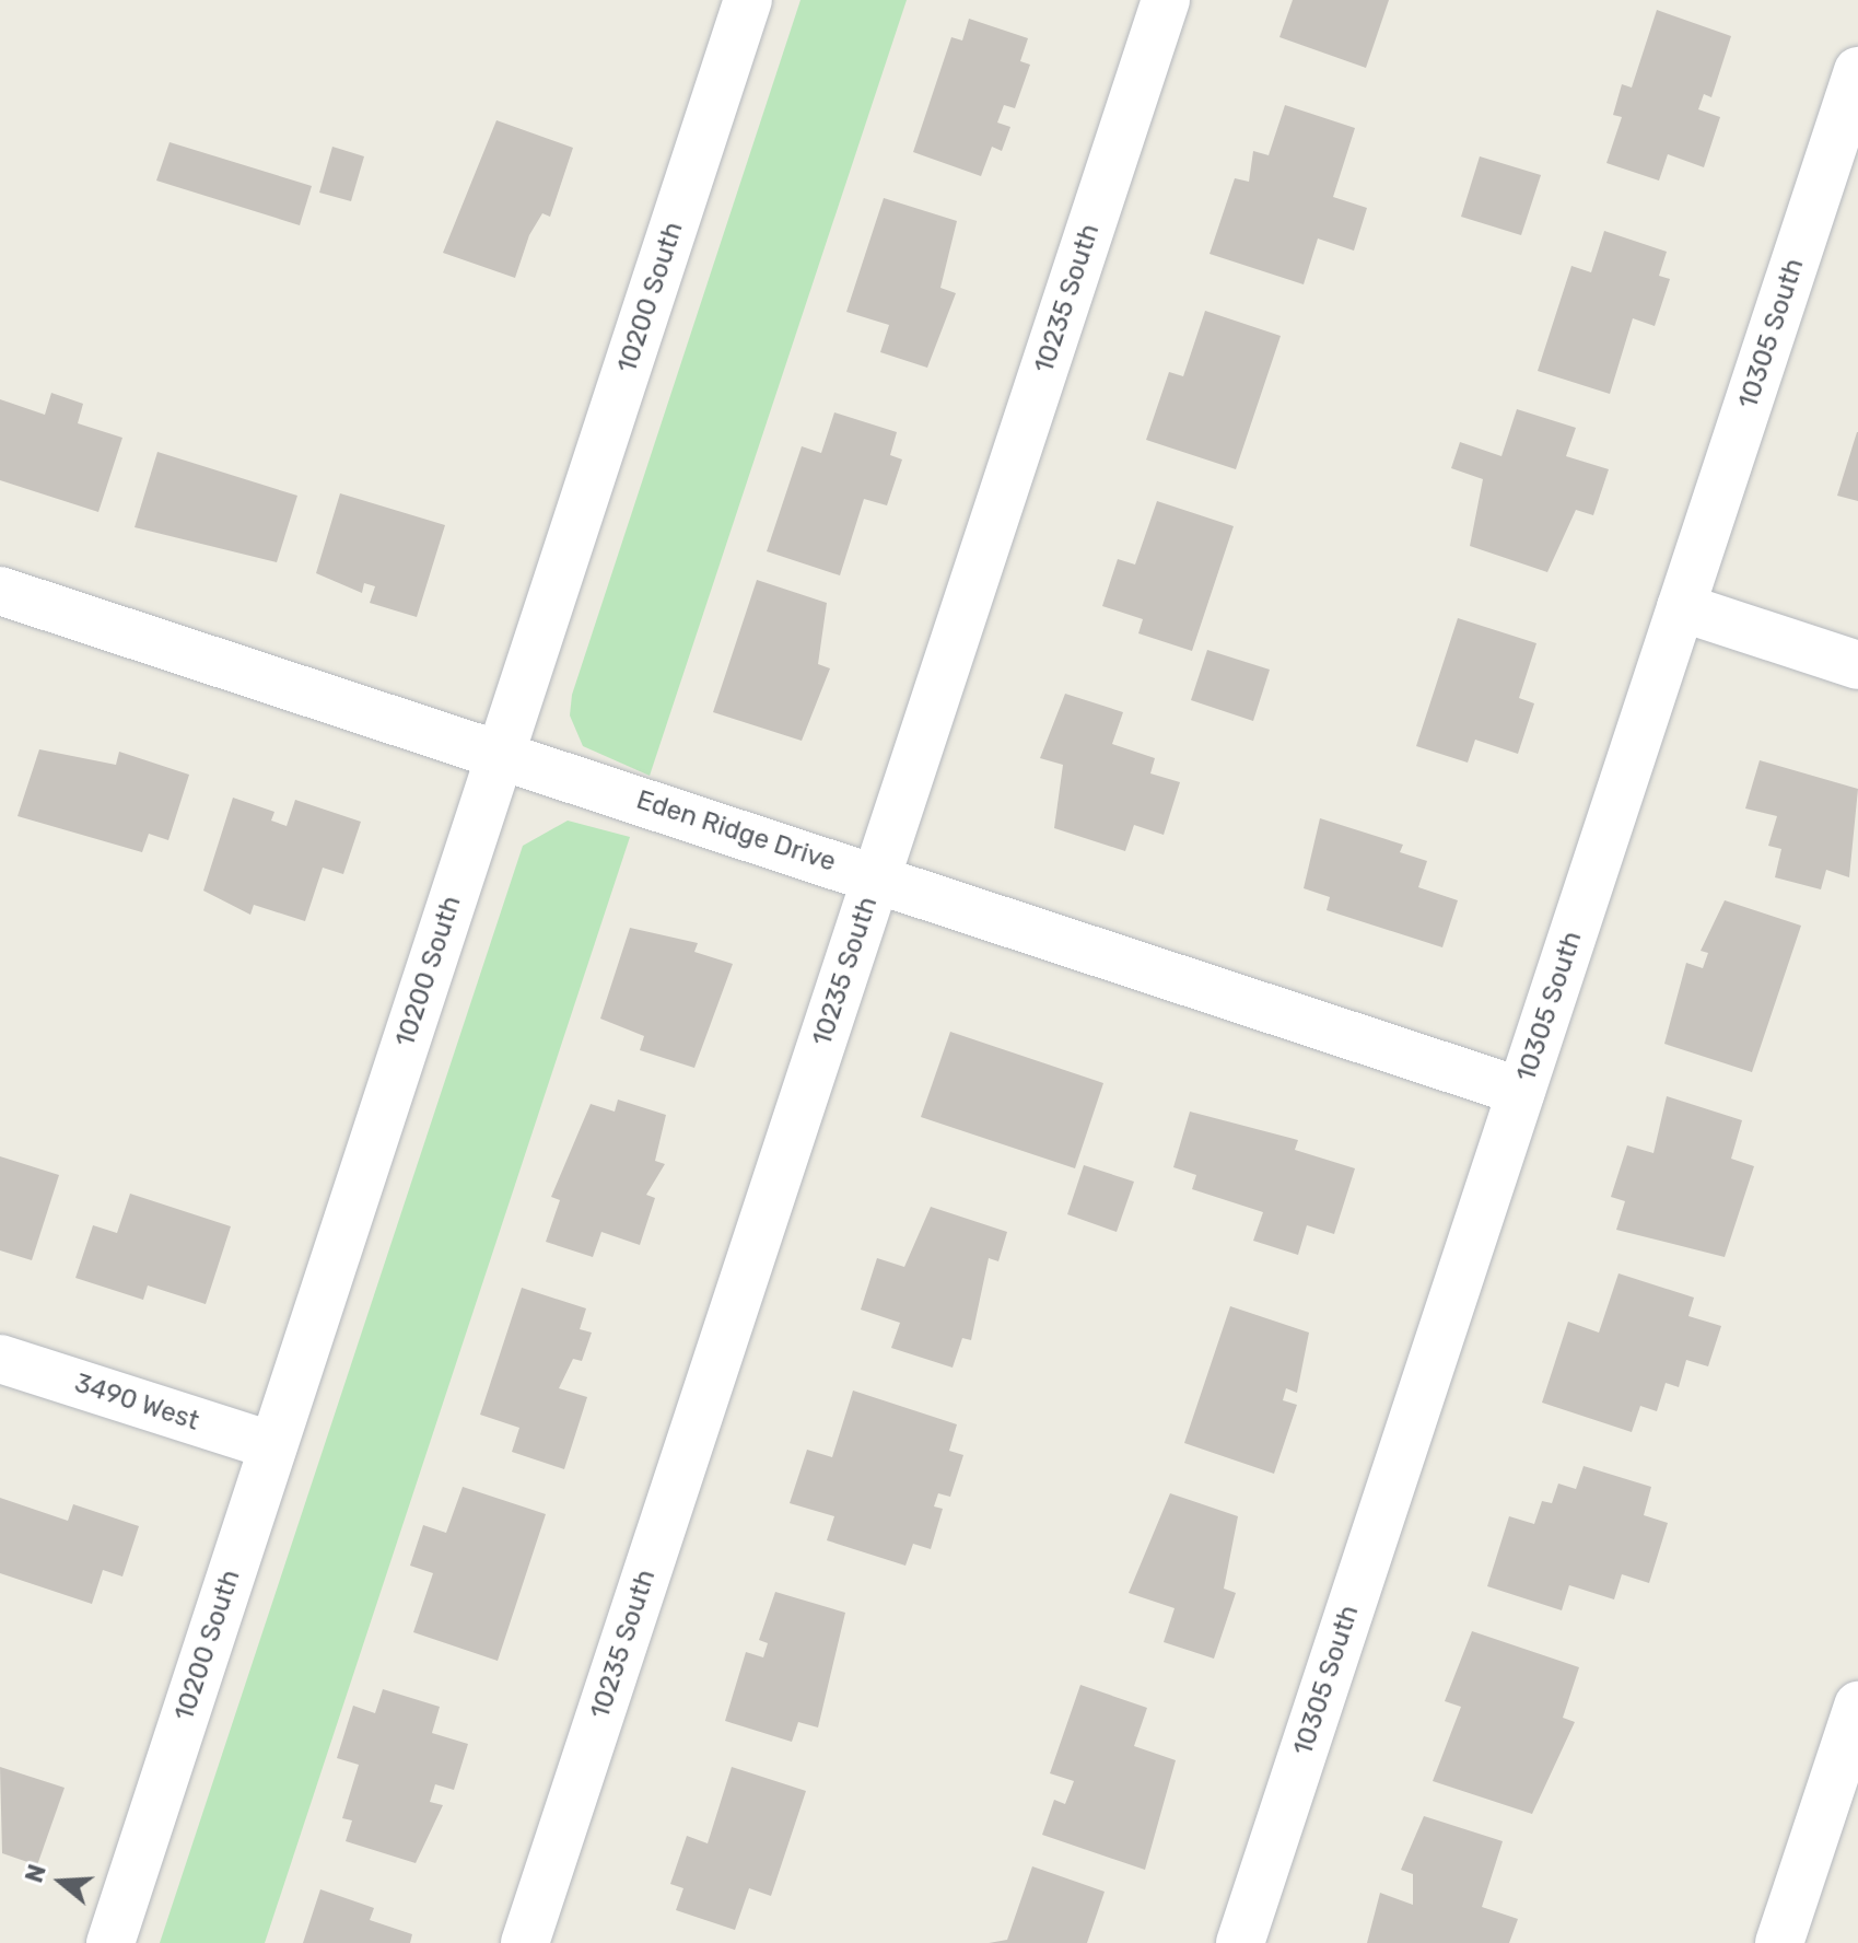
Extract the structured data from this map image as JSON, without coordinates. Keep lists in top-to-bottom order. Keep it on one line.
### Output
{"streets":{"street":["10200 South","10235 South","10305 South","Eden Ridge Drive","3490 West"]},"crossings":[["10200 South","Eden Ridge Drive"],["10200 South","3490 West"],["10235 South","Eden Ridge Drive"],["10305 South","Eden Ridge Drive"]],"north":"left"}
